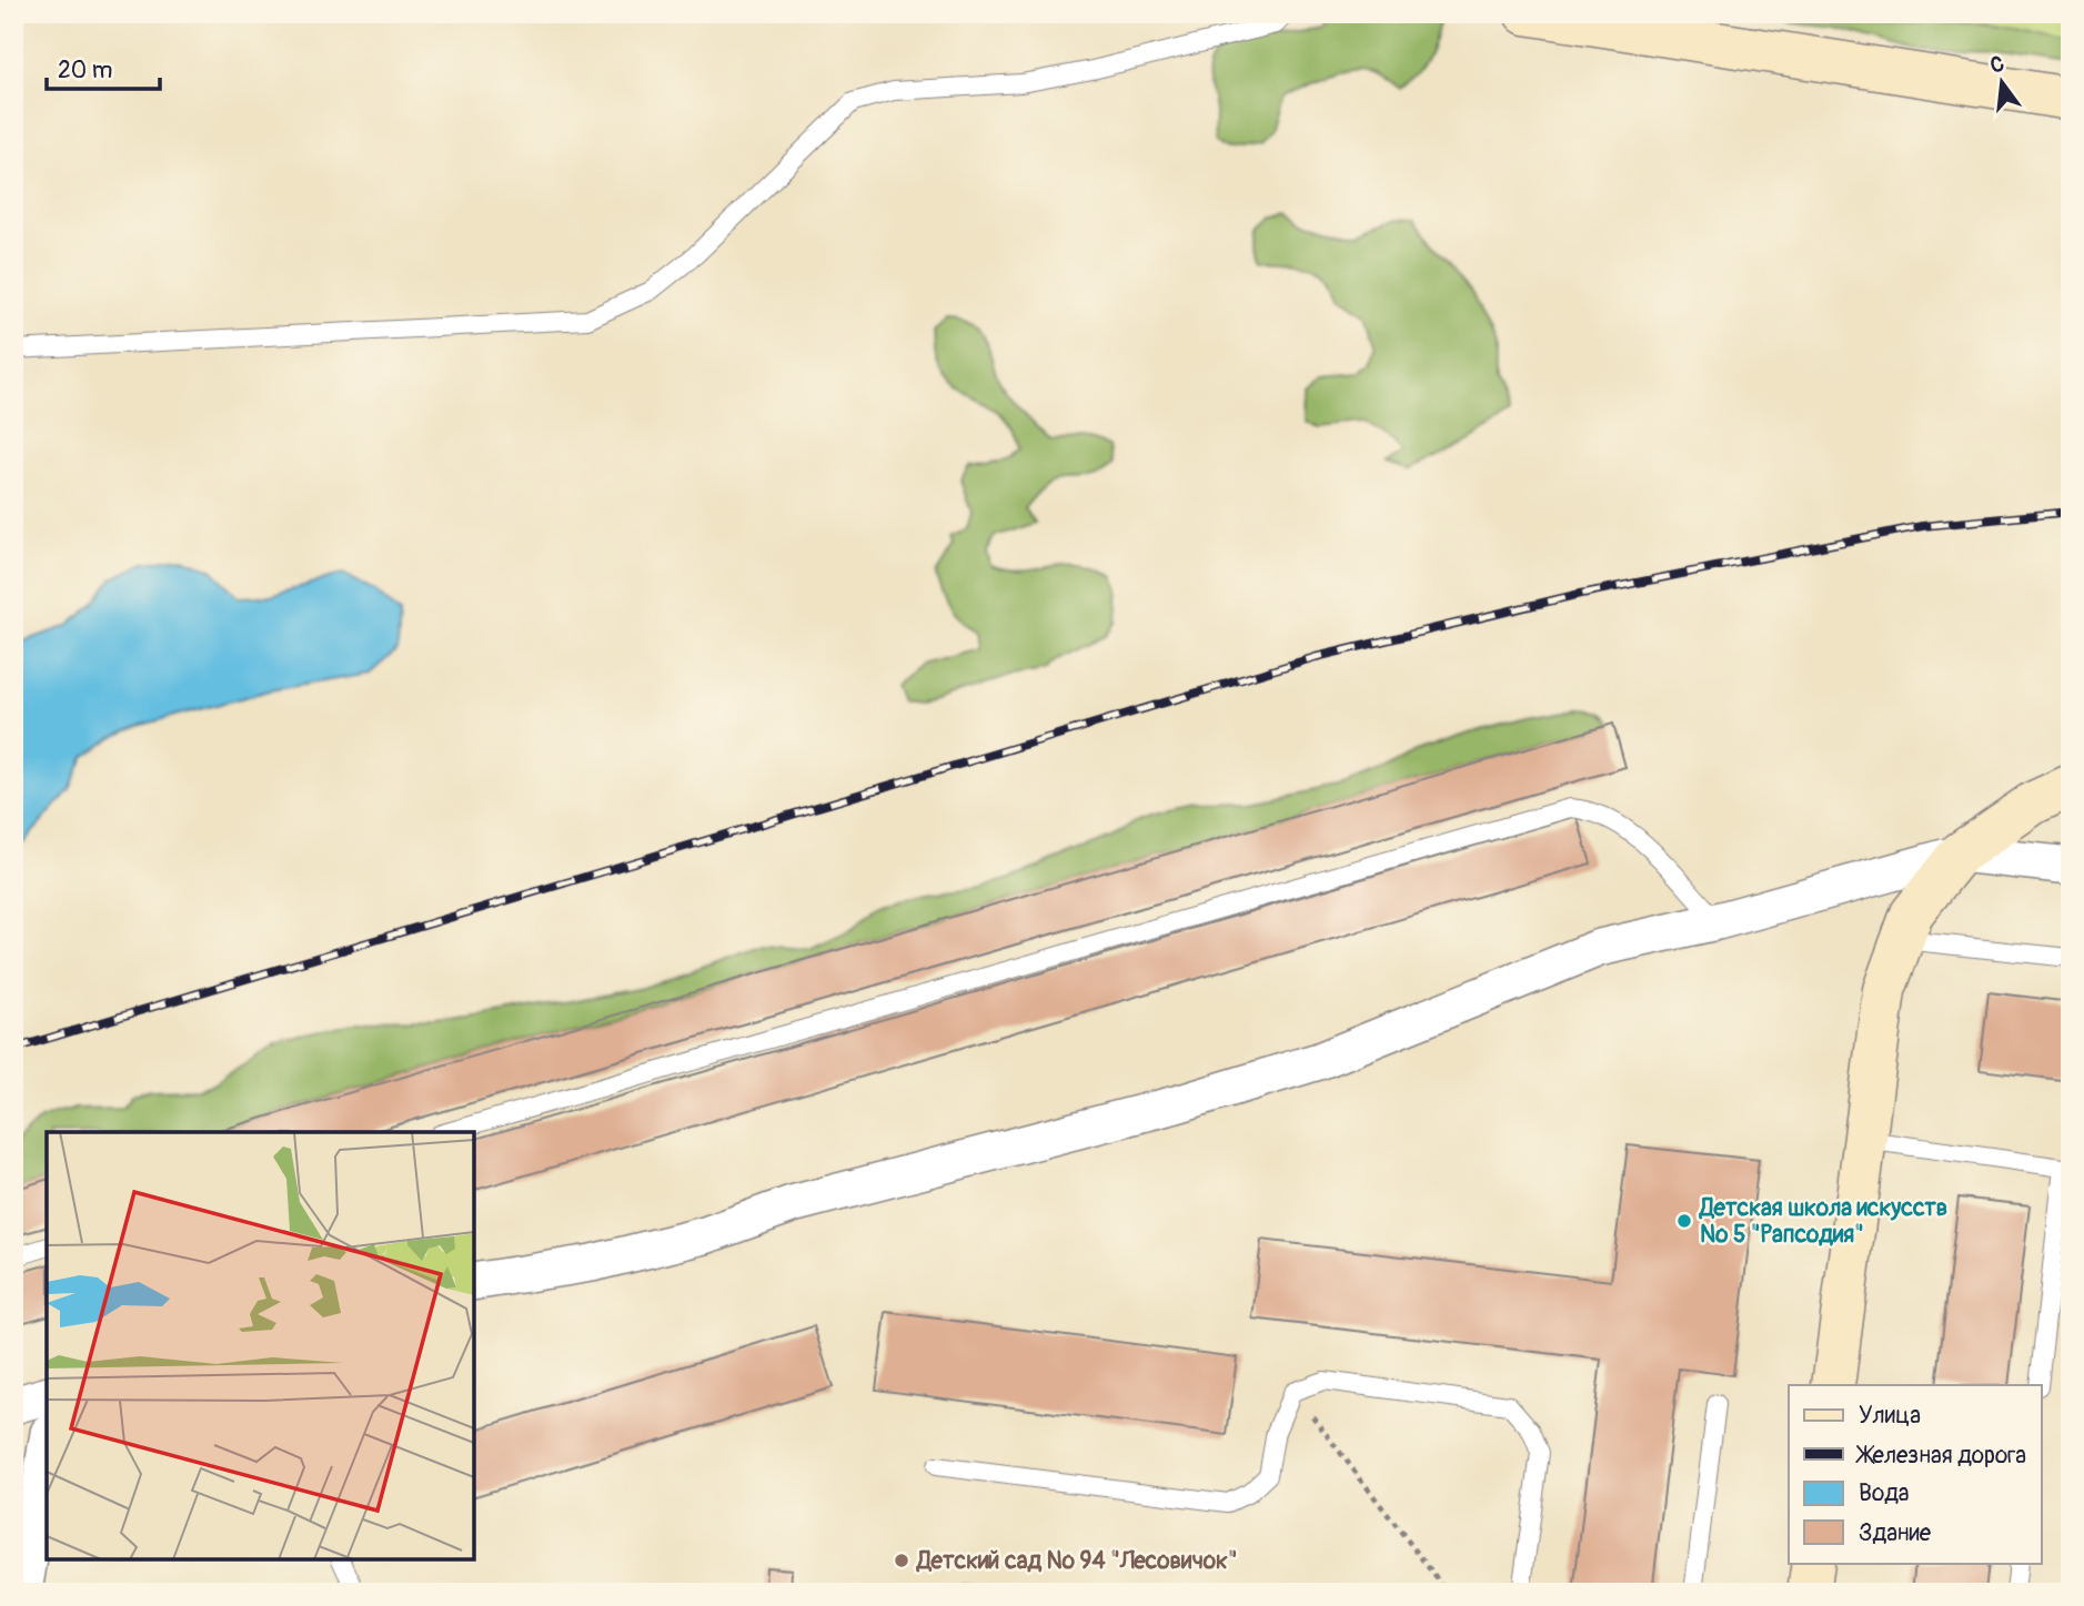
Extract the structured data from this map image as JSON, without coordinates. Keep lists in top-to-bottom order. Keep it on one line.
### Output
{"places":["Детская школа искусств № 5 \"Рапсодия\"","Детский сад № 94 \"Лесовичок\""],"legend":["Улица","Железная дорога","Вода","Здание"],"scale_bar":"20 m","north":"top"}
